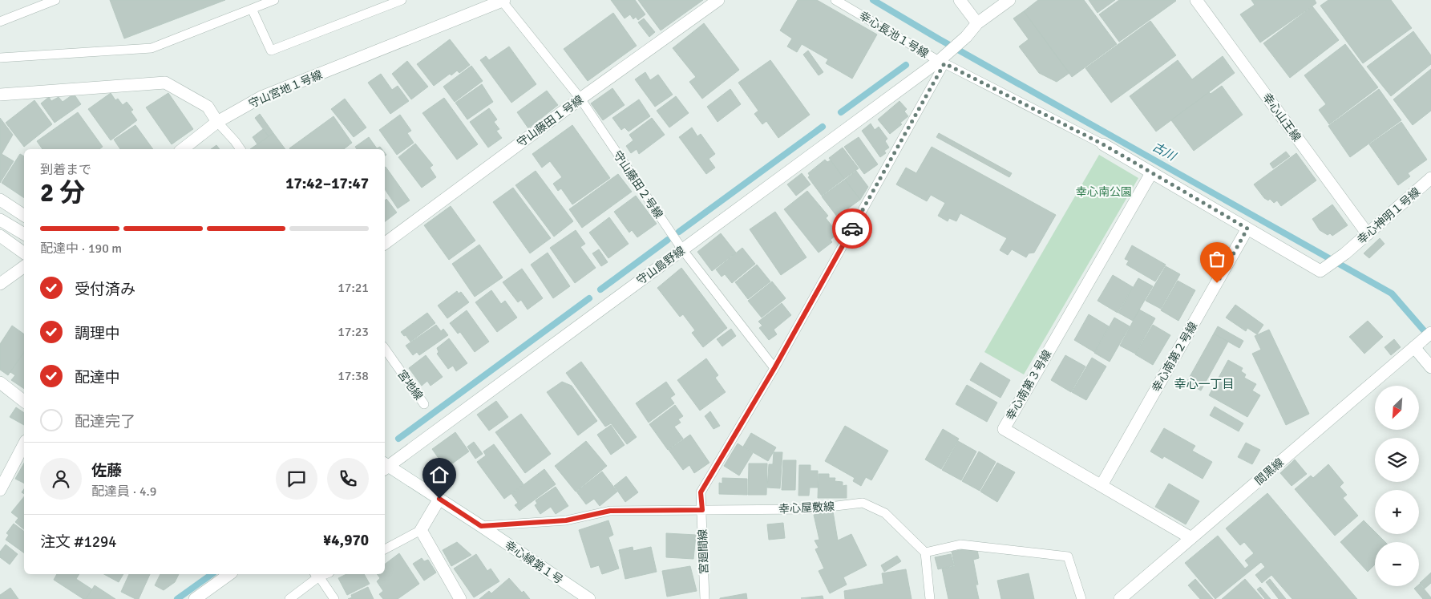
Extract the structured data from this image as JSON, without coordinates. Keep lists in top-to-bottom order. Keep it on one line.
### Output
{"streets":{"street":["守山宮地１号線","幸心山王線","守山藤田１号線","幸心神明１号線","守山島野線","幸心南第２号線","幸心南第３号線","間黒線","幸心線第１号"],"lane":["幸心長池１号線","守山藤田２号線","宮地線","幸心屋敷線","宮廻間線"]},"crossings":[["幸心長池１号線","守山島野線"],["幸心長池１号線","宮廻間線"],["守山宮地１号線","守山藤田２号線"],["幸心山王線","幸心神明１号線"],["守山藤田１号線","守山藤田２号線"],["守山藤田２号線","守山島野線"],["守山藤田２号線","宮廻間線"],["幸心神明１号線","幸心南第２号線"],["守山島野線","宮廻間線"],["守山島野線","幸心線第１号"],["幸心南第２号線","幸心南第３号線"],["幸心南第３号線","間黒線"],["幸心屋敷線","宮廻間線"],["幸心屋敷線","幸心線第１号"]],"districts":["幸心一丁目"],"water":["古川"],"parks":["幸心南公園"],"north":"bottom left","page":{"heading":["2 分","到着まで","17:42–17:47"],"panel":["佐藤","配達員 · 4.9","注文 #1294","¥4,970"],"bar":"配達中 · 190 m","list":[["受付済み","17:21"],["調理中","17:23"],["配達中","17:38"],"配達完了"],"map_buttons":["+","−"]}}
